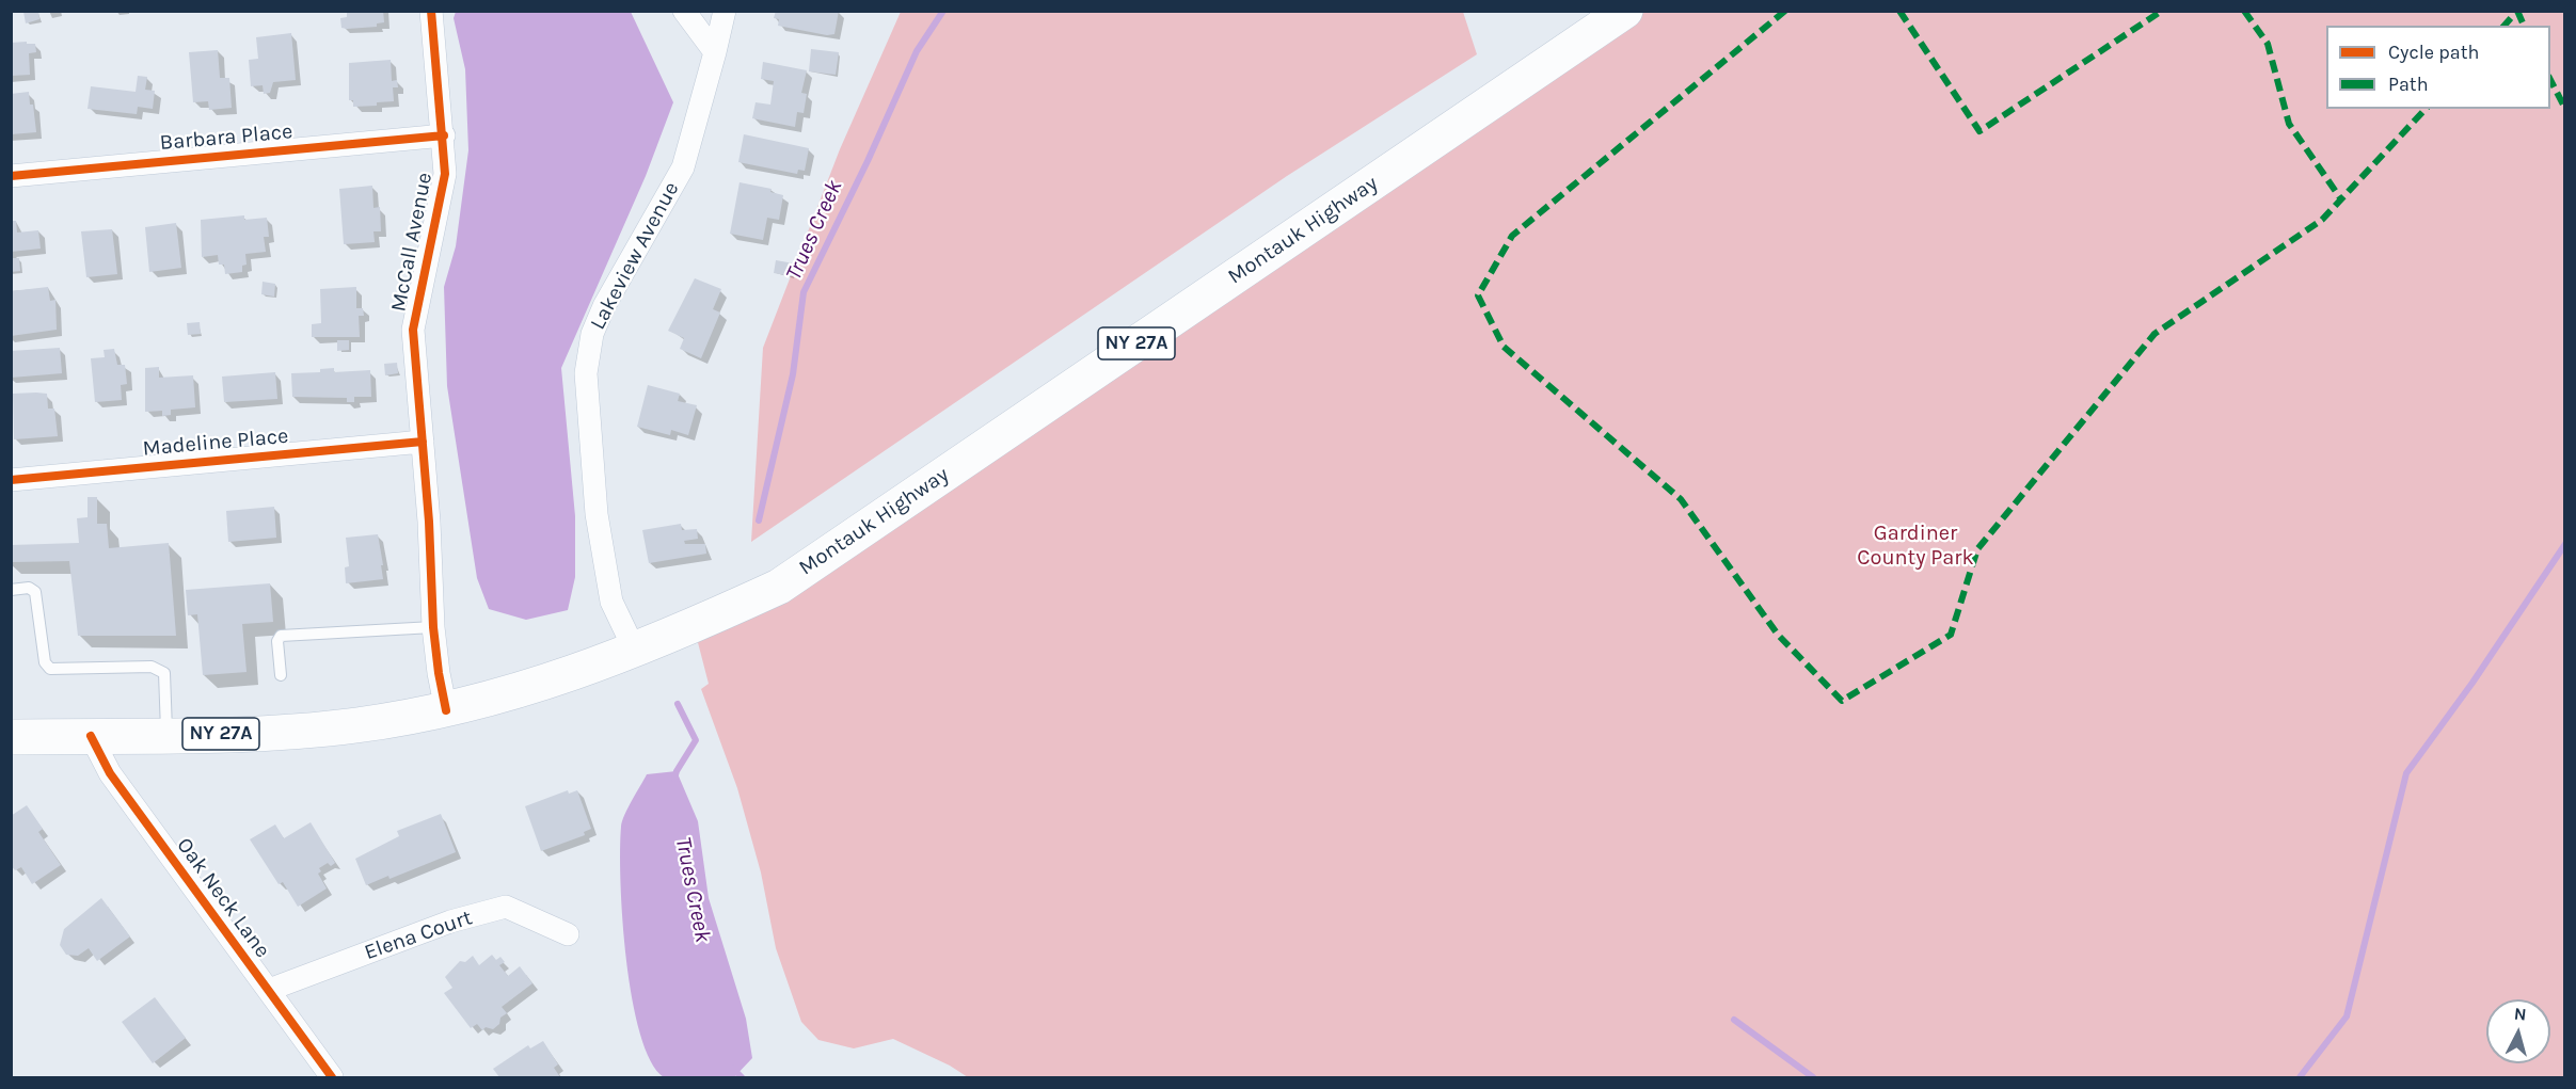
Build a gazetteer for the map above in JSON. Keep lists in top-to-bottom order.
{
  "streets": {
    "main road": ["Montauk Highway", "NY 27A"],
    "street": [
      "Barbara Place",
      "McCall Avenue",
      "Lakeview Avenue",
      "Madeline Place",
      "Oak Neck Lane",
      "Elena Court"
    ]
  },
  "crossings": [
    ["Barbara Place", "McCall Avenue"],
    ["Montauk Highway", "McCall Avenue"],
    ["Montauk Highway", "Lakeview Avenue"],
    ["Montauk Highway", "Oak Neck Lane"],
    ["McCall Avenue", "Madeline Place"],
    ["Oak Neck Lane", "Elena Court"]
  ],
  "water": ["Trues Creek"],
  "parks": ["Gardiner County Park"],
  "legend": ["Cycle path", "Path"],
  "north": "top"
}
